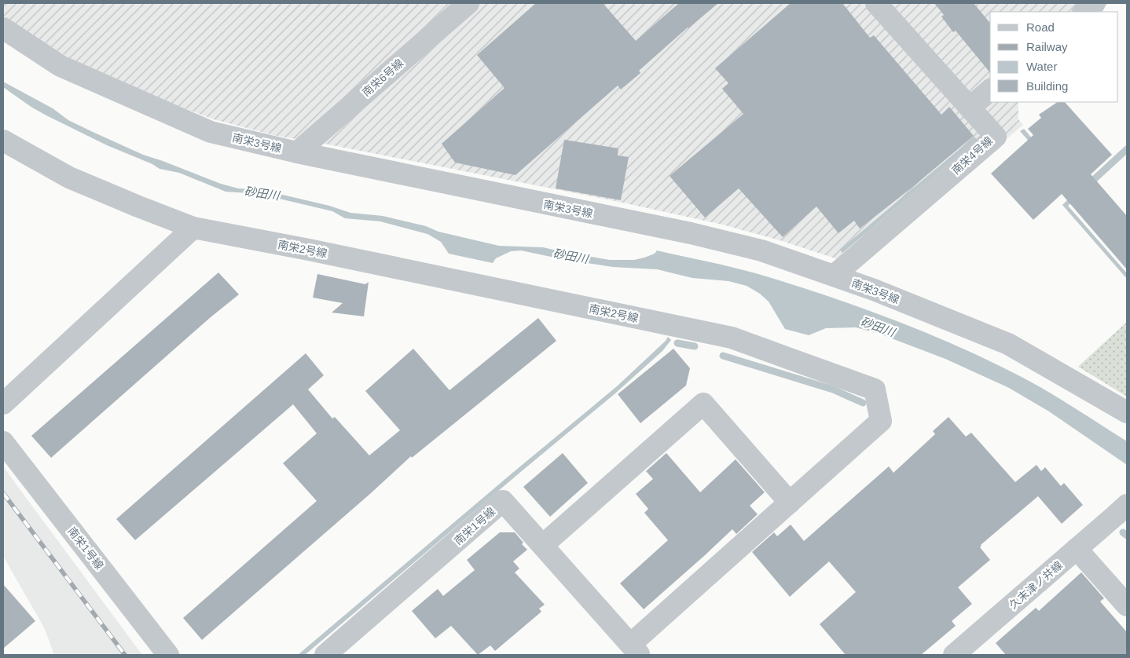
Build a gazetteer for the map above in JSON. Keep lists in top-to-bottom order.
{
  "streets": {
    "street": [
      "南栄6号線",
      "南栄3号線",
      "南栄4号線",
      "南栄2号線",
      "南栄1号線",
      "久末津ノ井線"
    ]
  },
  "crossings": [
    ["南栄6号線", "南栄3号線"],
    ["南栄3号線", "南栄4号線"],
    ["南栄2号線", "南栄1号線"]
  ],
  "water": ["砂田川"],
  "legend": [
    "Road",
    "Railway",
    "Water",
    "Building"
  ]
}
